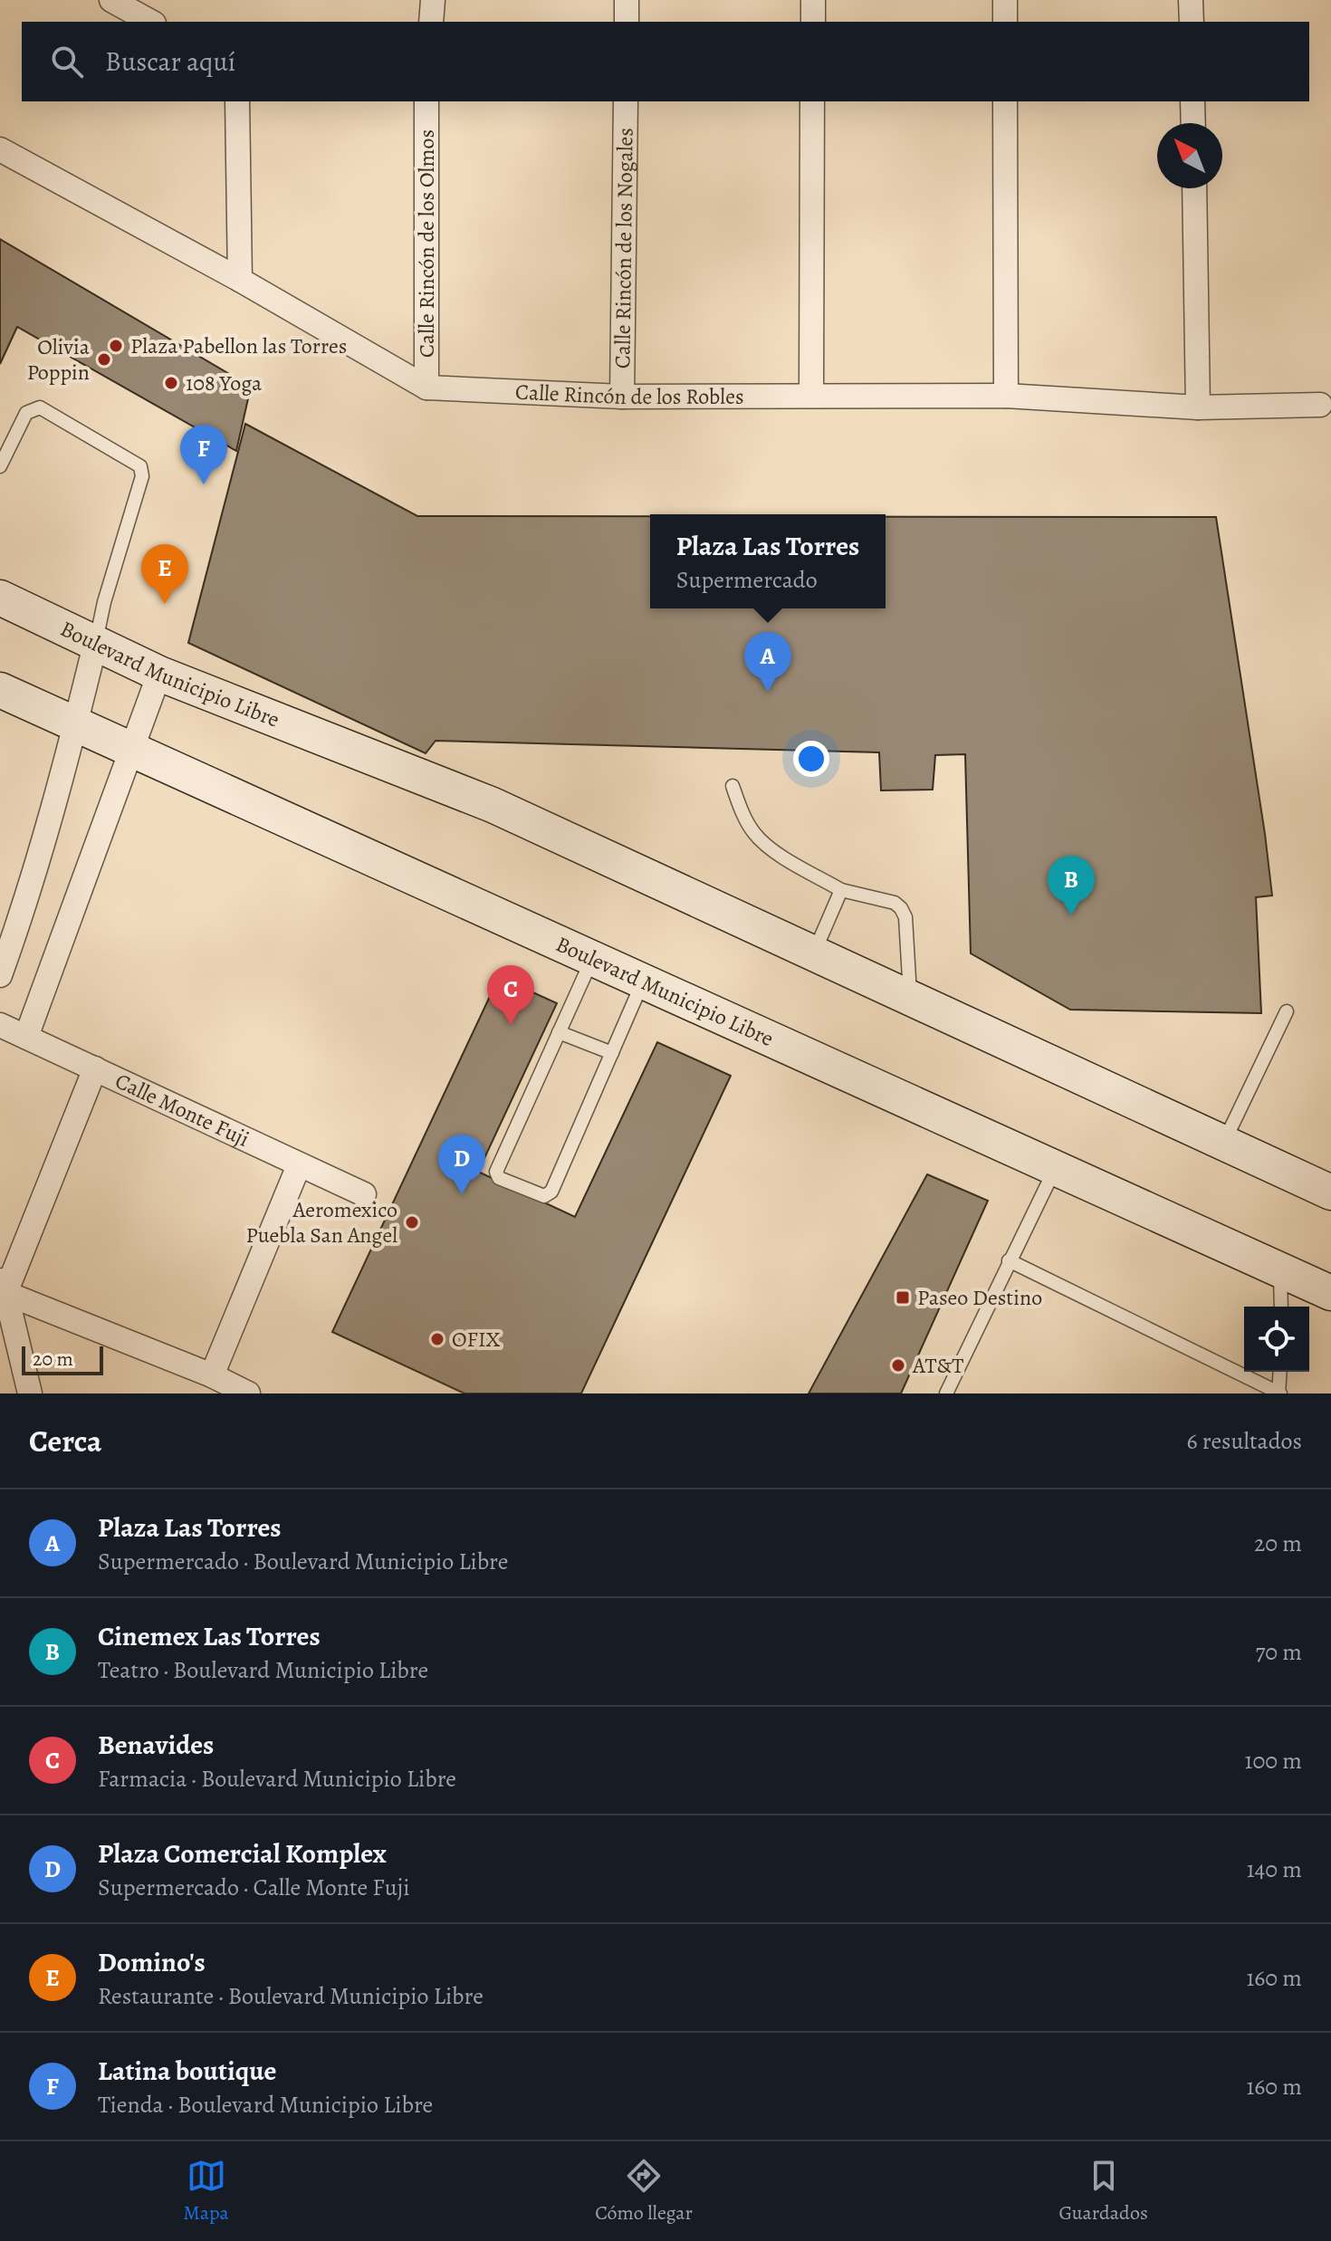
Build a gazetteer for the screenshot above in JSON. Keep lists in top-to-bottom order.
{
  "streets": {
    "main road": ["Boulevard Municipio Libre"],
    "street": [
      "Calle Rincón de los Olmos",
      "Calle Rincón de los Nogales",
      "Calle Rincón de los Robles",
      "Calle Monte Fuji"
    ]
  },
  "crossings": [
    ["Calle Rincón de los Olmos", "Calle Rincón de los Robles"],
    ["Calle Rincón de los Nogales", "Calle Rincón de los Robles"]
  ],
  "places": {
    "other": [
      "Plaza Pabellon las Torres",
      "Olivia Poppin",
      "108 Yoga",
      "Aeromexico Puebla San Angel",
      "OFIX",
      "AT&T"
    ],
    "transit": ["Paseo Destino"]
  },
  "scale_bar": "20 m",
  "north": "top left",
  "page": {
    "search": "Buscar aquí",
    "pins": [
      "F",
      "E",
      "A",
      "B",
      "C",
      "D"
    ],
    "popup": ["Plaza Las Torres", "Supermercado"],
    "scale": "20 m",
    "heading": ["Cerca", "6 resultados"],
    "list": [
      {
        "mark": "A",
        "name": "Plaza Las Torres",
        "note": "Supermercado · Boulevard Municipio Libre",
        "value": "20 m"
      },
      {
        "mark": "B",
        "name": "Cinemex Las Torres",
        "note": "Teatro · Boulevard Municipio Libre",
        "value": "70 m"
      },
      {
        "mark": "C",
        "name": "Benavides",
        "note": "Farmacia · Boulevard Municipio Libre",
        "value": "100 m"
      },
      {
        "mark": "D",
        "name": "Plaza Comercial Komplex",
        "note": "Supermercado · Calle Monte Fuji",
        "value": "140 m"
      },
      {
        "mark": "E",
        "name": "Domino's",
        "note": "Restaurante · Boulevard Municipio Libre",
        "value": "160 m"
      },
      {
        "mark": "F",
        "name": "Latina boutique",
        "note": "Tienda · Boulevard Municipio Libre",
        "value": "160 m"
      }
    ],
    "nav": ["Mapa", "Cómo llegar", "Guardados"]
  }
}
